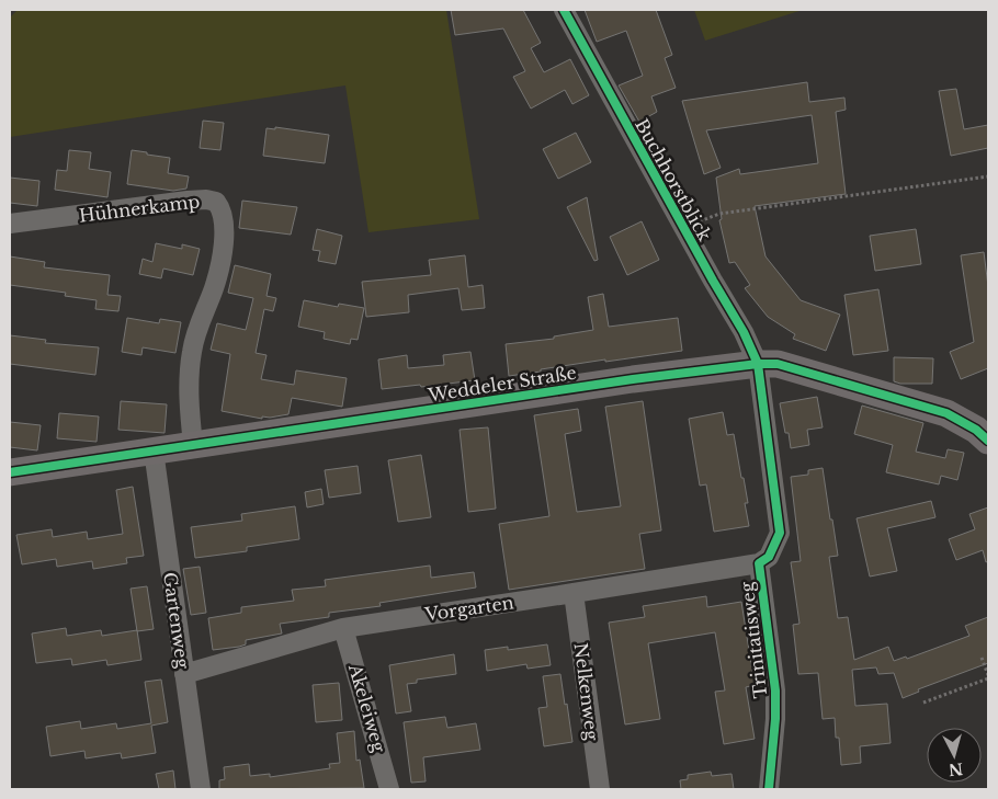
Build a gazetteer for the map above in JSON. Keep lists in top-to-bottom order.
{
  "streets": {
    "street": [
      "Buchhorstblick",
      "Hühnerkamp",
      "Weddeler Straße",
      "Vorgarten",
      "Gartenweg",
      "Trinitatisweg",
      "Nelkenweg",
      "Akeleiweg"
    ]
  },
  "crossings": [
    ["Buchhorstblick", "Weddeler Straße"],
    ["Buchhorstblick", "Trinitatisweg"],
    ["Hühnerkamp", "Weddeler Straße"],
    ["Weddeler Straße", "Gartenweg"],
    ["Weddeler Straße", "Trinitatisweg"],
    ["Vorgarten", "Gartenweg"],
    ["Vorgarten", "Trinitatisweg"],
    ["Vorgarten", "Nelkenweg"],
    ["Vorgarten", "Akeleiweg"]
  ],
  "north": "bottom"
}
